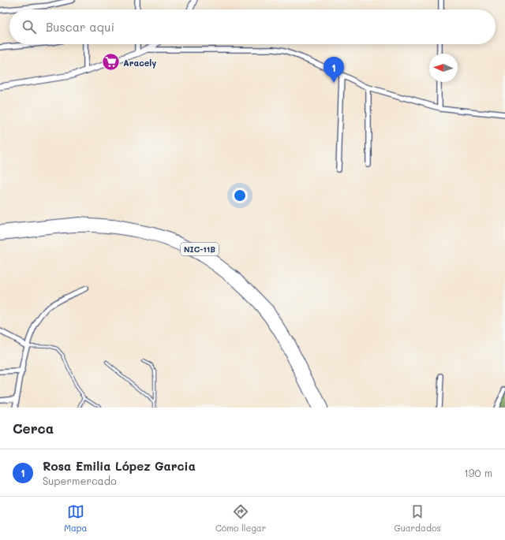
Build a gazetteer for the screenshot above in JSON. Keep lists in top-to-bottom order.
{
  "streets": {
    "highway": ["NIC-11B"]
  },
  "places": {
    "supermarket": ["Aracely"]
  },
  "north": "left",
  "page": {
    "search": "Buscar aquí",
    "pins": "1",
    "heading": "Cerca",
    "list": [
      {
        "mark": "1",
        "name": "Rosa Emilia López Garcia",
        "note": "Supermercado",
        "value": "190 m"
      }
    ],
    "nav": ["Mapa", "Cómo llegar", "Guardados"]
  }
}
